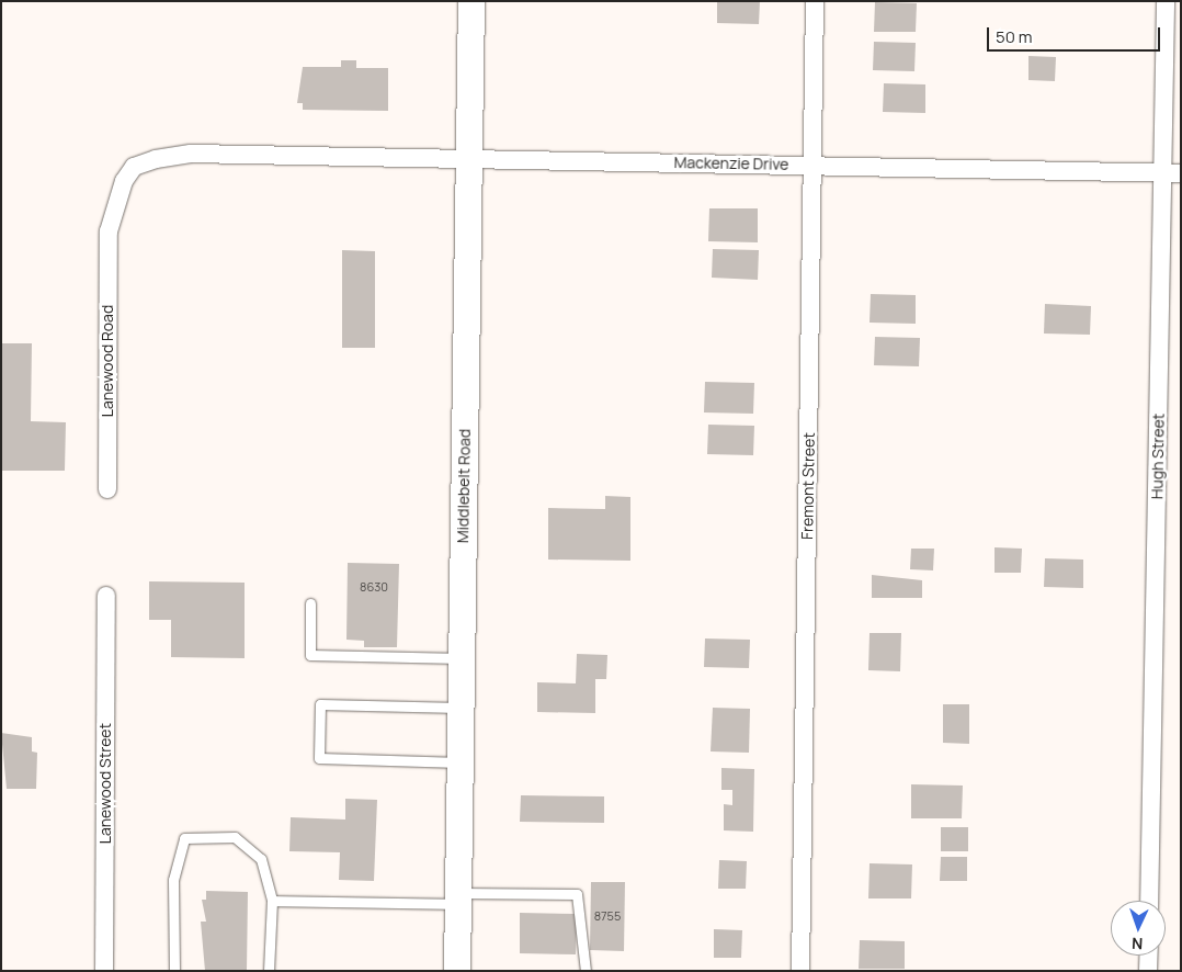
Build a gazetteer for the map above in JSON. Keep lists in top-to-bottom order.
{
  "streets": {
    "main road": ["Middlebelt Road"],
    "street": [
      "Mackenzie Drive",
      "Lanewood Road",
      "Hugh Street",
      "Fremont Street",
      "Lanewood Street"
    ]
  },
  "crossings": [
    ["Mackenzie Drive", "Lanewood Road"],
    ["Mackenzie Drive", "Hugh Street"],
    ["Mackenzie Drive", "Middlebelt Road"],
    ["Mackenzie Drive", "Fremont Street"]
  ],
  "house_numbers": ["8630", "8755"],
  "scale_bar": "50 m",
  "north": "bottom"
}
